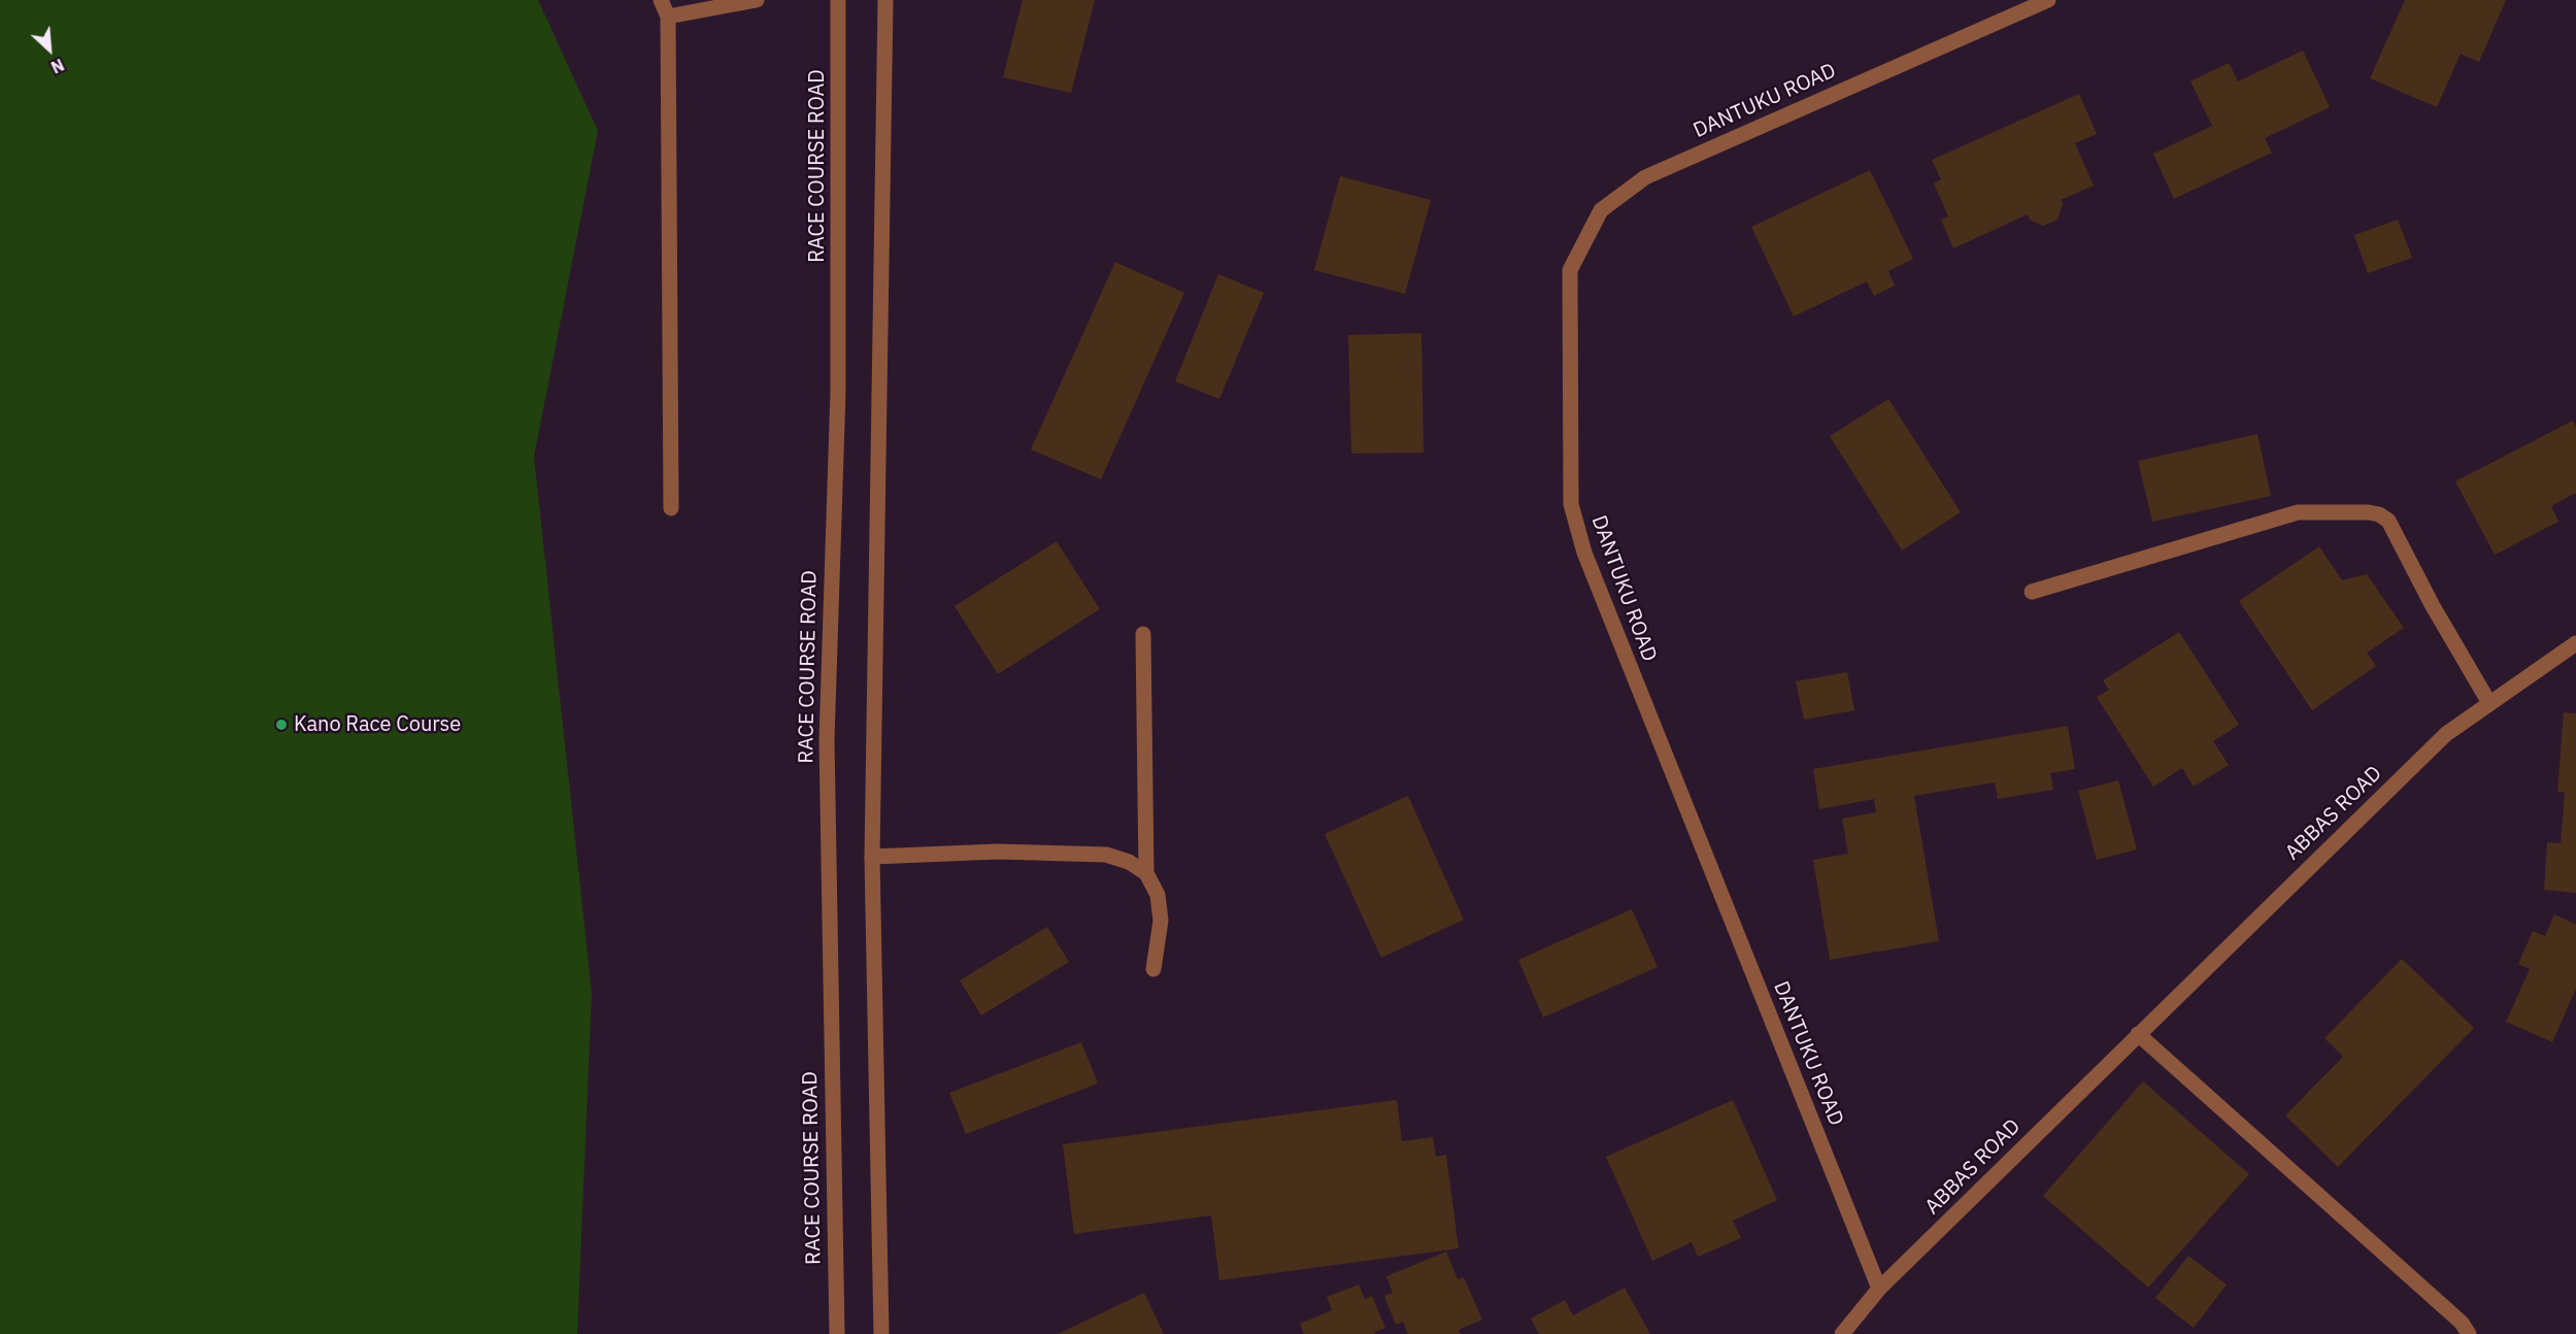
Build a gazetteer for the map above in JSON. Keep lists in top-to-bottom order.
{
  "streets": {
    "street": ["DANTUKU ROAD", "RACE COURSE ROAD", "ABBAS ROAD"]
  },
  "crossings": [
    ["DANTUKU ROAD", "ABBAS ROAD"]
  ],
  "places": ["Kano Race Course"],
  "north": "bottom right"
}
